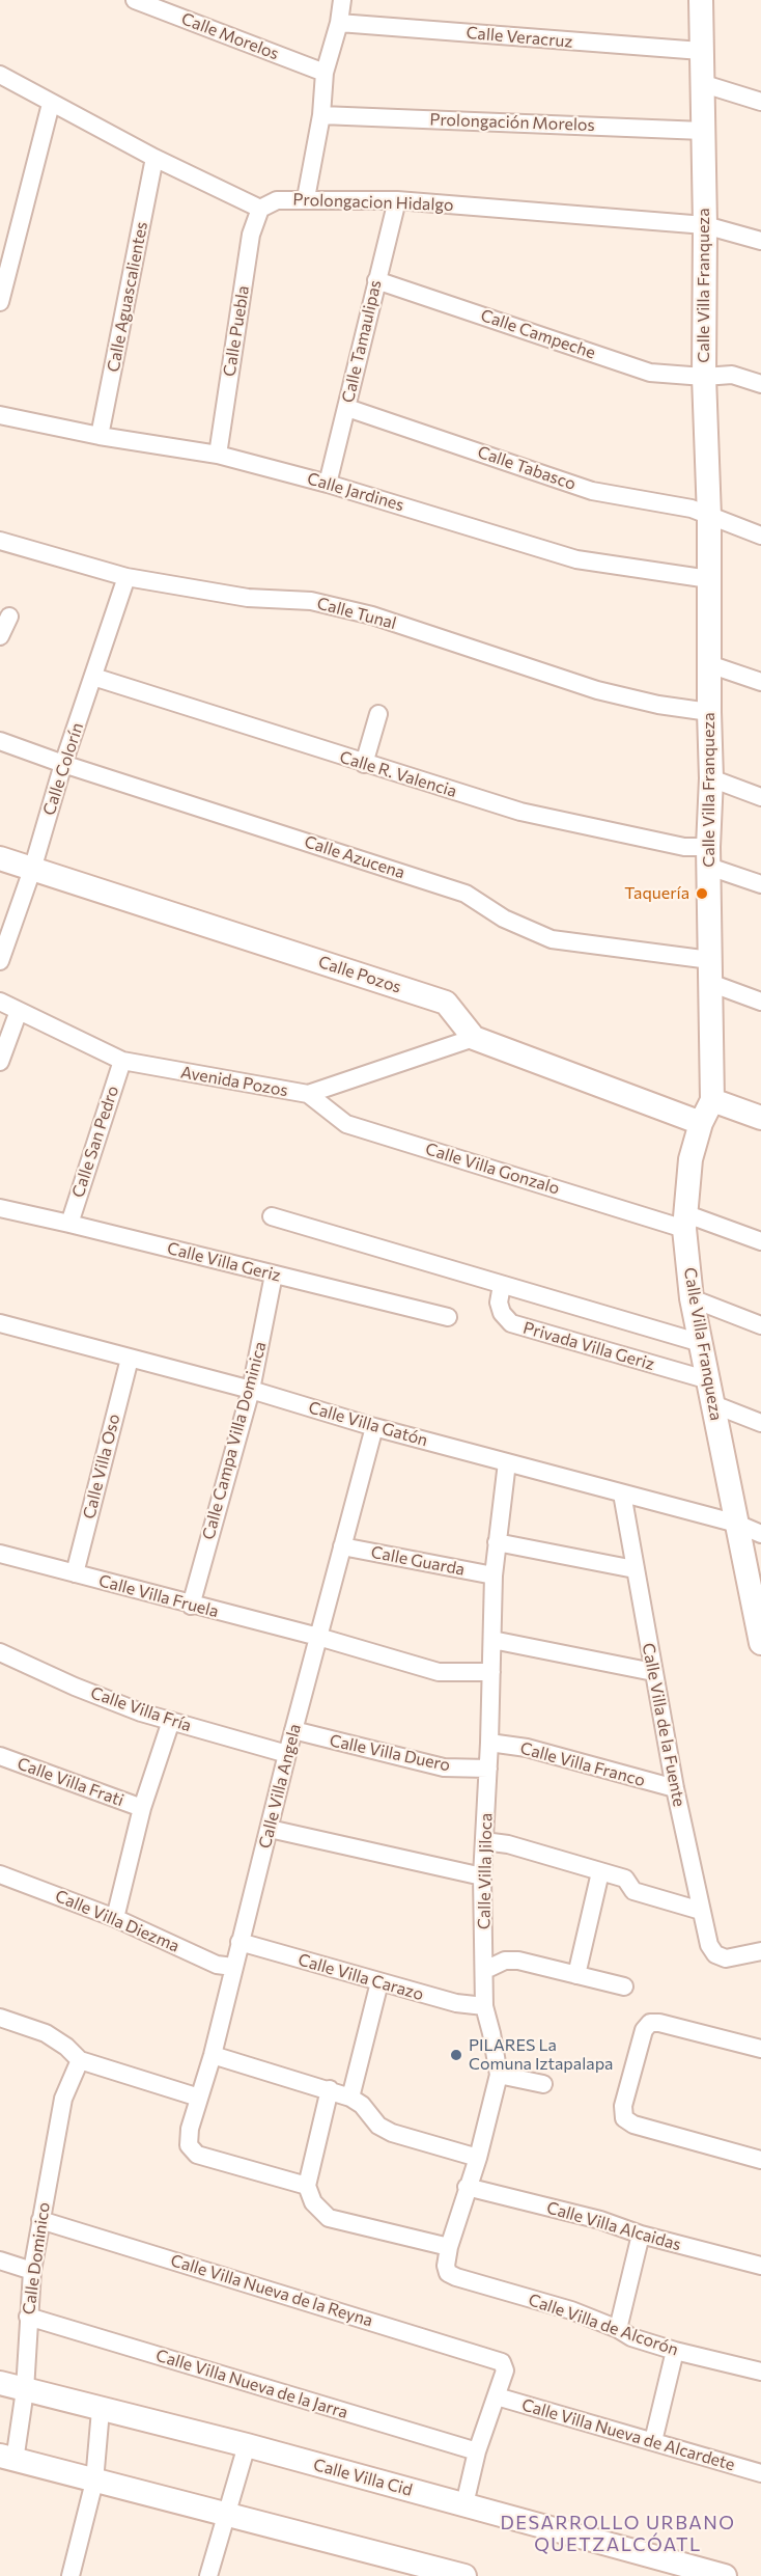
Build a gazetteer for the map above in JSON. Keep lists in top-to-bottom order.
{
  "streets": {
    "street": [
      "Calle Morelos",
      "Calle Veracruz",
      "Prolongación Morelos",
      "Prolongacion Hidalgo",
      "Calle Villa Franqueza",
      "Calle Aguascalientes",
      "Calle Puebla",
      "Calle Campeche",
      "Calle Tamaulipas",
      "Calle Tabasco",
      "Calle Jardines",
      "Calle Tunal",
      "Calle Colorín",
      "Calle R. Valencia",
      "Calle Azucena",
      "Calle Pozos",
      "Avenida Pozos",
      "Calle San Pedro",
      "Calle Villa Gonzalo",
      "Calle Villa Geriz",
      "Privada Villa Geriz",
      "Calle Villa Gatón",
      "Calle Campa Villa Dominica",
      "Calle Villa Oso",
      "Calle Guarda",
      "Calle Villa Fruela",
      "Calle Villa Fría",
      "Calle Villa de la Fuente",
      "Calle Villa Duero",
      "Calle Villa Franco",
      "Calle Villa Frati",
      "Calle Villa Angela",
      "Calle Villa Jiloca",
      "Calle Villa Diezma",
      "Calle Villa Carazo",
      "Calle Villa Alcaidas",
      "Calle Dominico",
      "Calle Villa Nueva de la Reyna",
      "Calle Villa de Alcorón",
      "Calle Villa Nueva de la Jarra",
      "Calle Villa Nueva de Alcardete",
      "Calle Villa Cid"
    ]
  },
  "crossings": [
    ["Calle Veracruz", "Calle Villa Franqueza"],
    ["Prolongación Morelos", "Calle Villa Franqueza"],
    ["Prolongacion Hidalgo", "Calle Villa Franqueza"],
    ["Prolongacion Hidalgo", "Calle Puebla"],
    ["Prolongacion Hidalgo", "Calle Tamaulipas"],
    ["Calle Villa Franqueza", "Calle Campeche"],
    ["Calle Villa Franqueza", "Calle Tabasco"],
    ["Calle Villa Franqueza", "Calle Jardines"],
    ["Calle Villa Franqueza", "Calle Tunal"],
    ["Calle Villa Franqueza", "Calle R. Valencia"],
    ["Calle Villa Franqueza", "Calle Azucena"],
    ["Calle Villa Franqueza", "Calle Villa Gonzalo"],
    ["Calle Villa Franqueza", "Privada Villa Geriz"],
    ["Calle Villa Franqueza", "Calle Villa Gatón"],
    ["Calle Aguascalientes", "Calle Jardines"],
    ["Calle Puebla", "Calle Jardines"],
    ["Calle Campeche", "Calle Tamaulipas"],
    ["Calle Tamaulipas", "Calle Tabasco"],
    ["Calle Tamaulipas", "Calle Jardines"],
    ["Calle Tunal", "Calle Colorín"],
    ["Calle Colorín", "Calle R. Valencia"],
    ["Calle Colorín", "Calle Azucena"],
    ["Calle Colorín", "Calle Pozos"],
    ["Calle Pozos", "Avenida Pozos"],
    ["Avenida Pozos", "Calle San Pedro"],
    ["Avenida Pozos", "Calle Villa Gonzalo"],
    ["Calle San Pedro", "Calle Villa Geriz"],
    ["Calle Villa Geriz", "Calle Campa Villa Dominica"],
    ["Calle Villa Gatón", "Calle Campa Villa Dominica"],
    ["Calle Villa Gatón", "Calle Villa Oso"],
    ["Calle Villa Gatón", "Calle Villa de la Fuente"],
    ["Calle Villa Gatón", "Calle Villa Angela"],
    ["Calle Villa Gatón", "Calle Villa Jiloca"],
    ["Calle Campa Villa Dominica", "Calle Villa Fruela"],
    ["Calle Villa Oso", "Calle Villa Fruela"],
    ["Calle Guarda", "Calle Villa Angela"],
    ["Calle Guarda", "Calle Villa Jiloca"],
    ["Calle Villa Fruela", "Calle Villa Angela"],
    ["Calle Villa Fruela", "Calle Villa Jiloca"],
    ["Calle Villa Fría", "Calle Villa Angela"],
    ["Calle Villa de la Fuente", "Calle Villa Franco"],
    ["Calle Villa Duero", "Calle Villa Angela"],
    ["Calle Villa Duero", "Calle Villa Jiloca"],
    ["Calle Villa Franco", "Calle Villa Jiloca"],
    ["Calle Villa Angela", "Calle Villa Diezma"],
    ["Calle Villa Angela", "Calle Villa Carazo"],
    ["Calle Villa Jiloca", "Calle Villa Carazo"],
    ["Calle Villa Jiloca", "Calle Villa Alcaidas"],
    ["Calle Villa Jiloca", "Calle Villa de Alcorón"],
    ["Calle Dominico", "Calle Villa Nueva de la Reyna"],
    ["Calle Dominico", "Calle Villa Nueva de la Jarra"],
    ["Calle Dominico", "Calle Villa Cid"],
    ["Calle Villa Nueva de la Reyna", "Calle Villa Nueva de Alcardete"]
  ],
  "districts": ["DESARROLLO URBANO QUETZALCÓATL"],
  "places": ["Taquería", "PILARES La Comuna Iztapalapa"]
}
